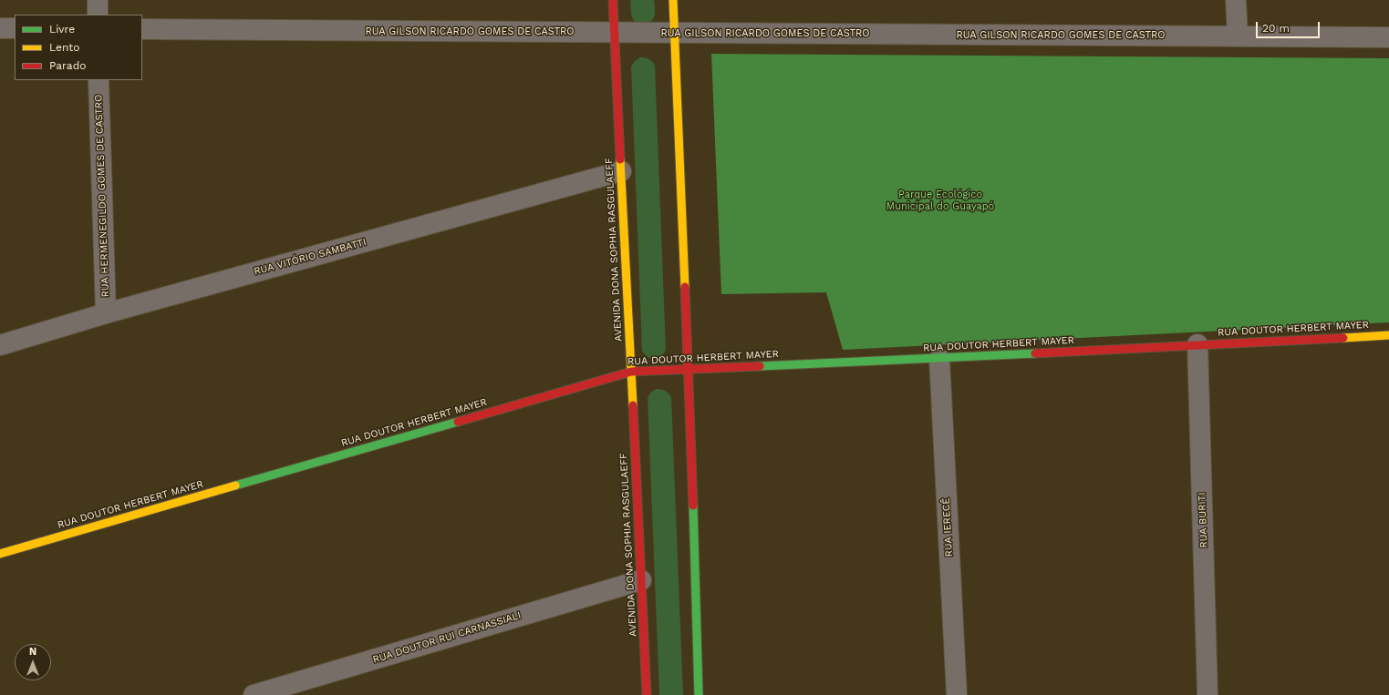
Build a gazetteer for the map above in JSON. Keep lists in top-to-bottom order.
{
  "streets": {
    "street": [
      "RUA GILSON RICARDO GOMES DE CASTRO",
      "RUA HERMENEGILDO GOMES DE CASTRO",
      "AVENIDA DONA SOPHIA RASGULAEFF",
      "RUA VITÓRIO SAMBATTI",
      "RUA DOUTOR HERBERT MAYER",
      "RUA BURITI",
      "RUA IERECÊ",
      "RUA DOUTOR RUI CARNASSIALI"
    ]
  },
  "crossings": [
    ["RUA GILSON RICARDO GOMES DE CASTRO", "AVENIDA DONA SOPHIA RASGULAEFF"],
    ["RUA HERMENEGILDO GOMES DE CASTRO", "RUA VITÓRIO SAMBATTI"],
    ["AVENIDA DONA SOPHIA RASGULAEFF", "RUA VITÓRIO SAMBATTI"],
    ["AVENIDA DONA SOPHIA RASGULAEFF", "RUA DOUTOR HERBERT MAYER"],
    ["AVENIDA DONA SOPHIA RASGULAEFF", "RUA DOUTOR RUI CARNASSIALI"],
    ["RUA DOUTOR HERBERT MAYER", "RUA BURITI"],
    ["RUA DOUTOR HERBERT MAYER", "RUA IERECÊ"]
  ],
  "parks": ["Parque Ecológico Municipal do Guayapó"],
  "legend": ["Livre", "Lento", "Parado"],
  "scale_bar": "20 m",
  "north": "top"
}
